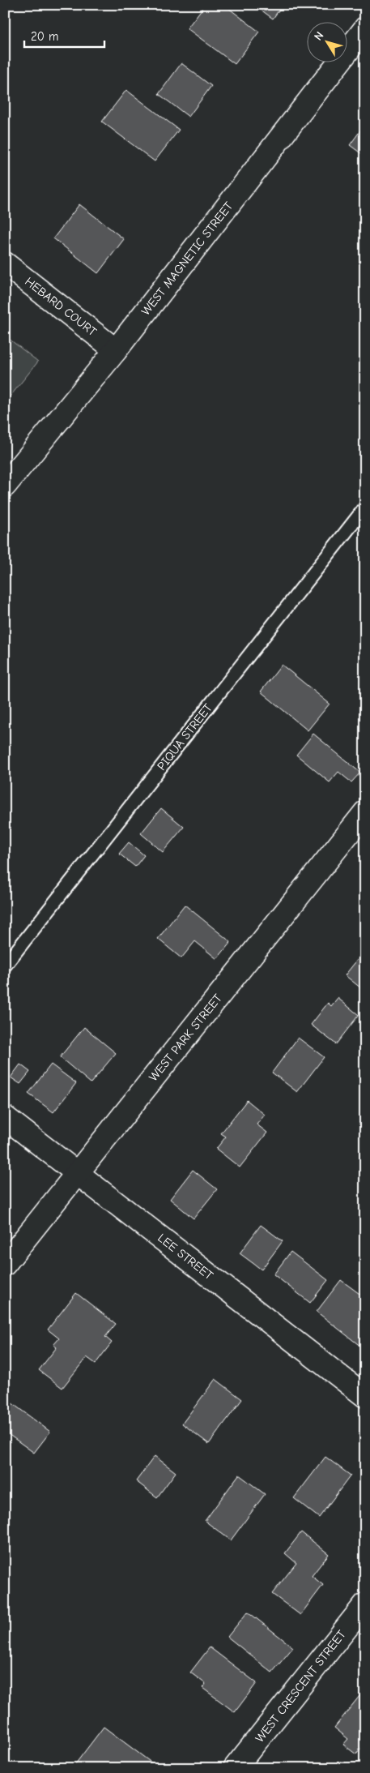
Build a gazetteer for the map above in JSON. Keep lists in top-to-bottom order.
{
  "streets": {
    "street": [
      "WEST MAGNETIC STREET",
      "HEBARD COURT",
      "WEST PARK STREET",
      "LEE STREET",
      "WEST CRESCENT STREET"
    ],
    "lane": ["PIQUA STREET"]
  },
  "crossings": [
    ["WEST MAGNETIC STREET", "HEBARD COURT"],
    ["WEST PARK STREET", "LEE STREET"]
  ],
  "scale_bar": "20 m",
  "north": "top left"
}
